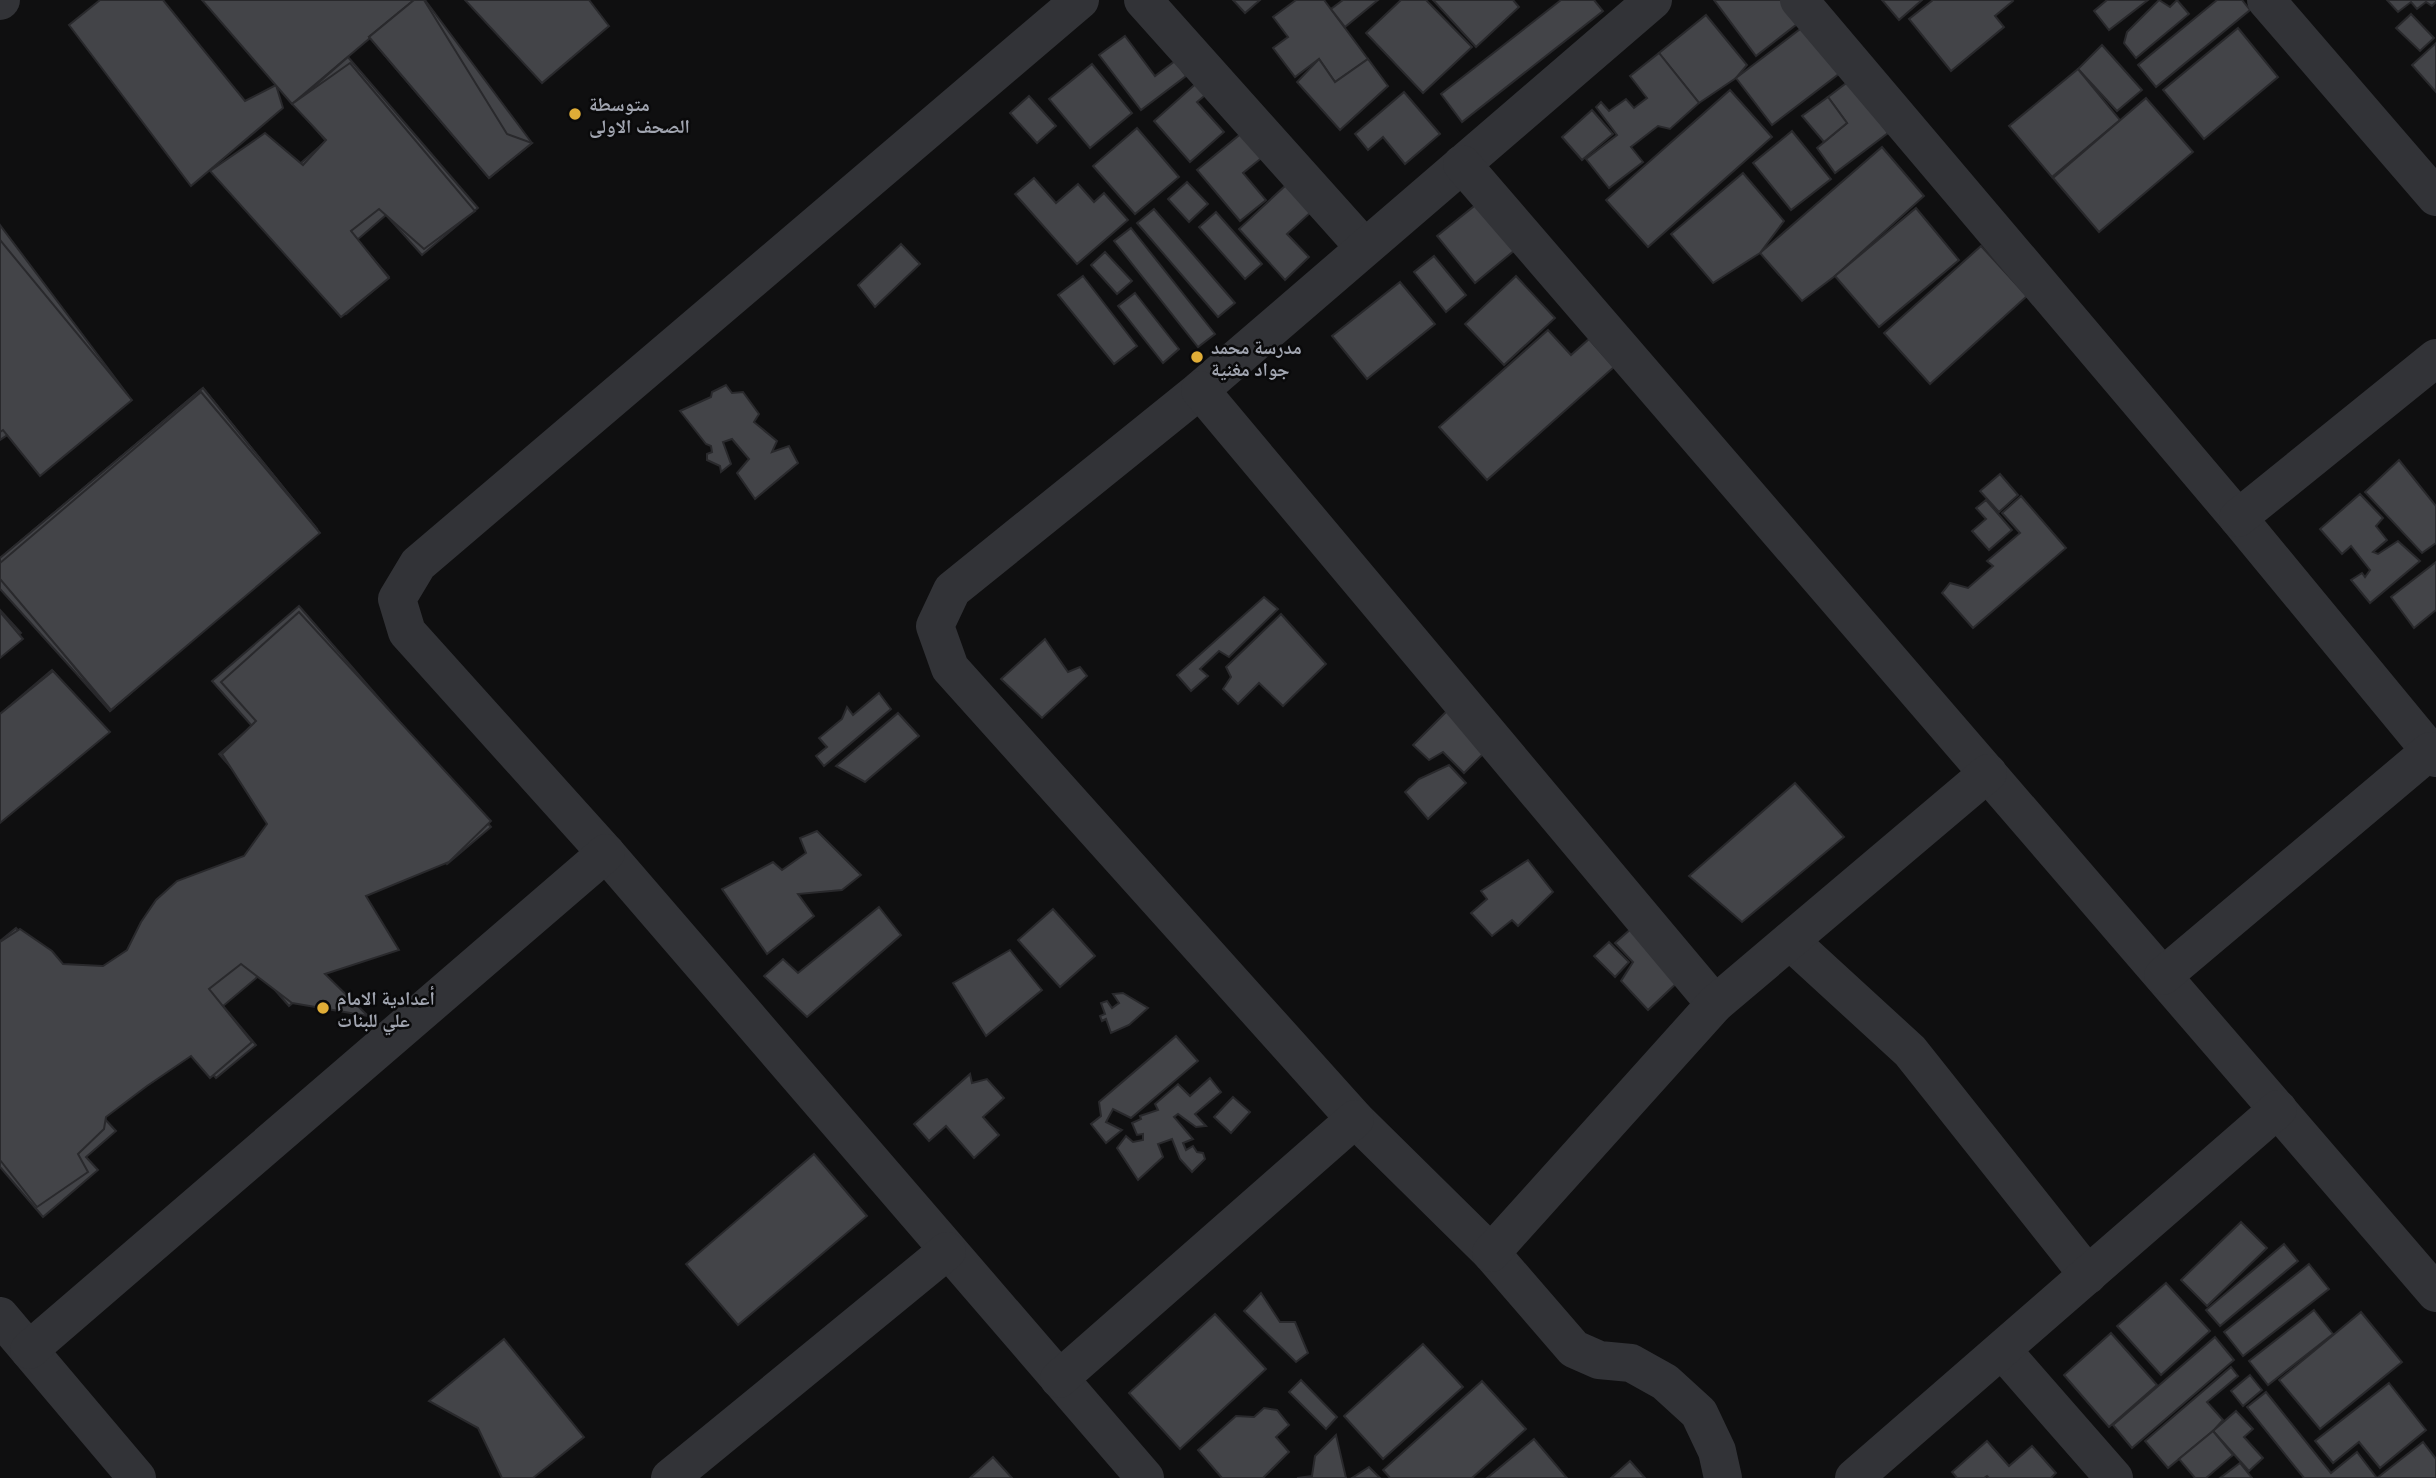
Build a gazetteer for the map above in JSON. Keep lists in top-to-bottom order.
{
  "places": ["متوسطة الصحف الاولى", "مدرسة محمد جواد مغنية", "أعدادية الامام علي للبنات"]
}
